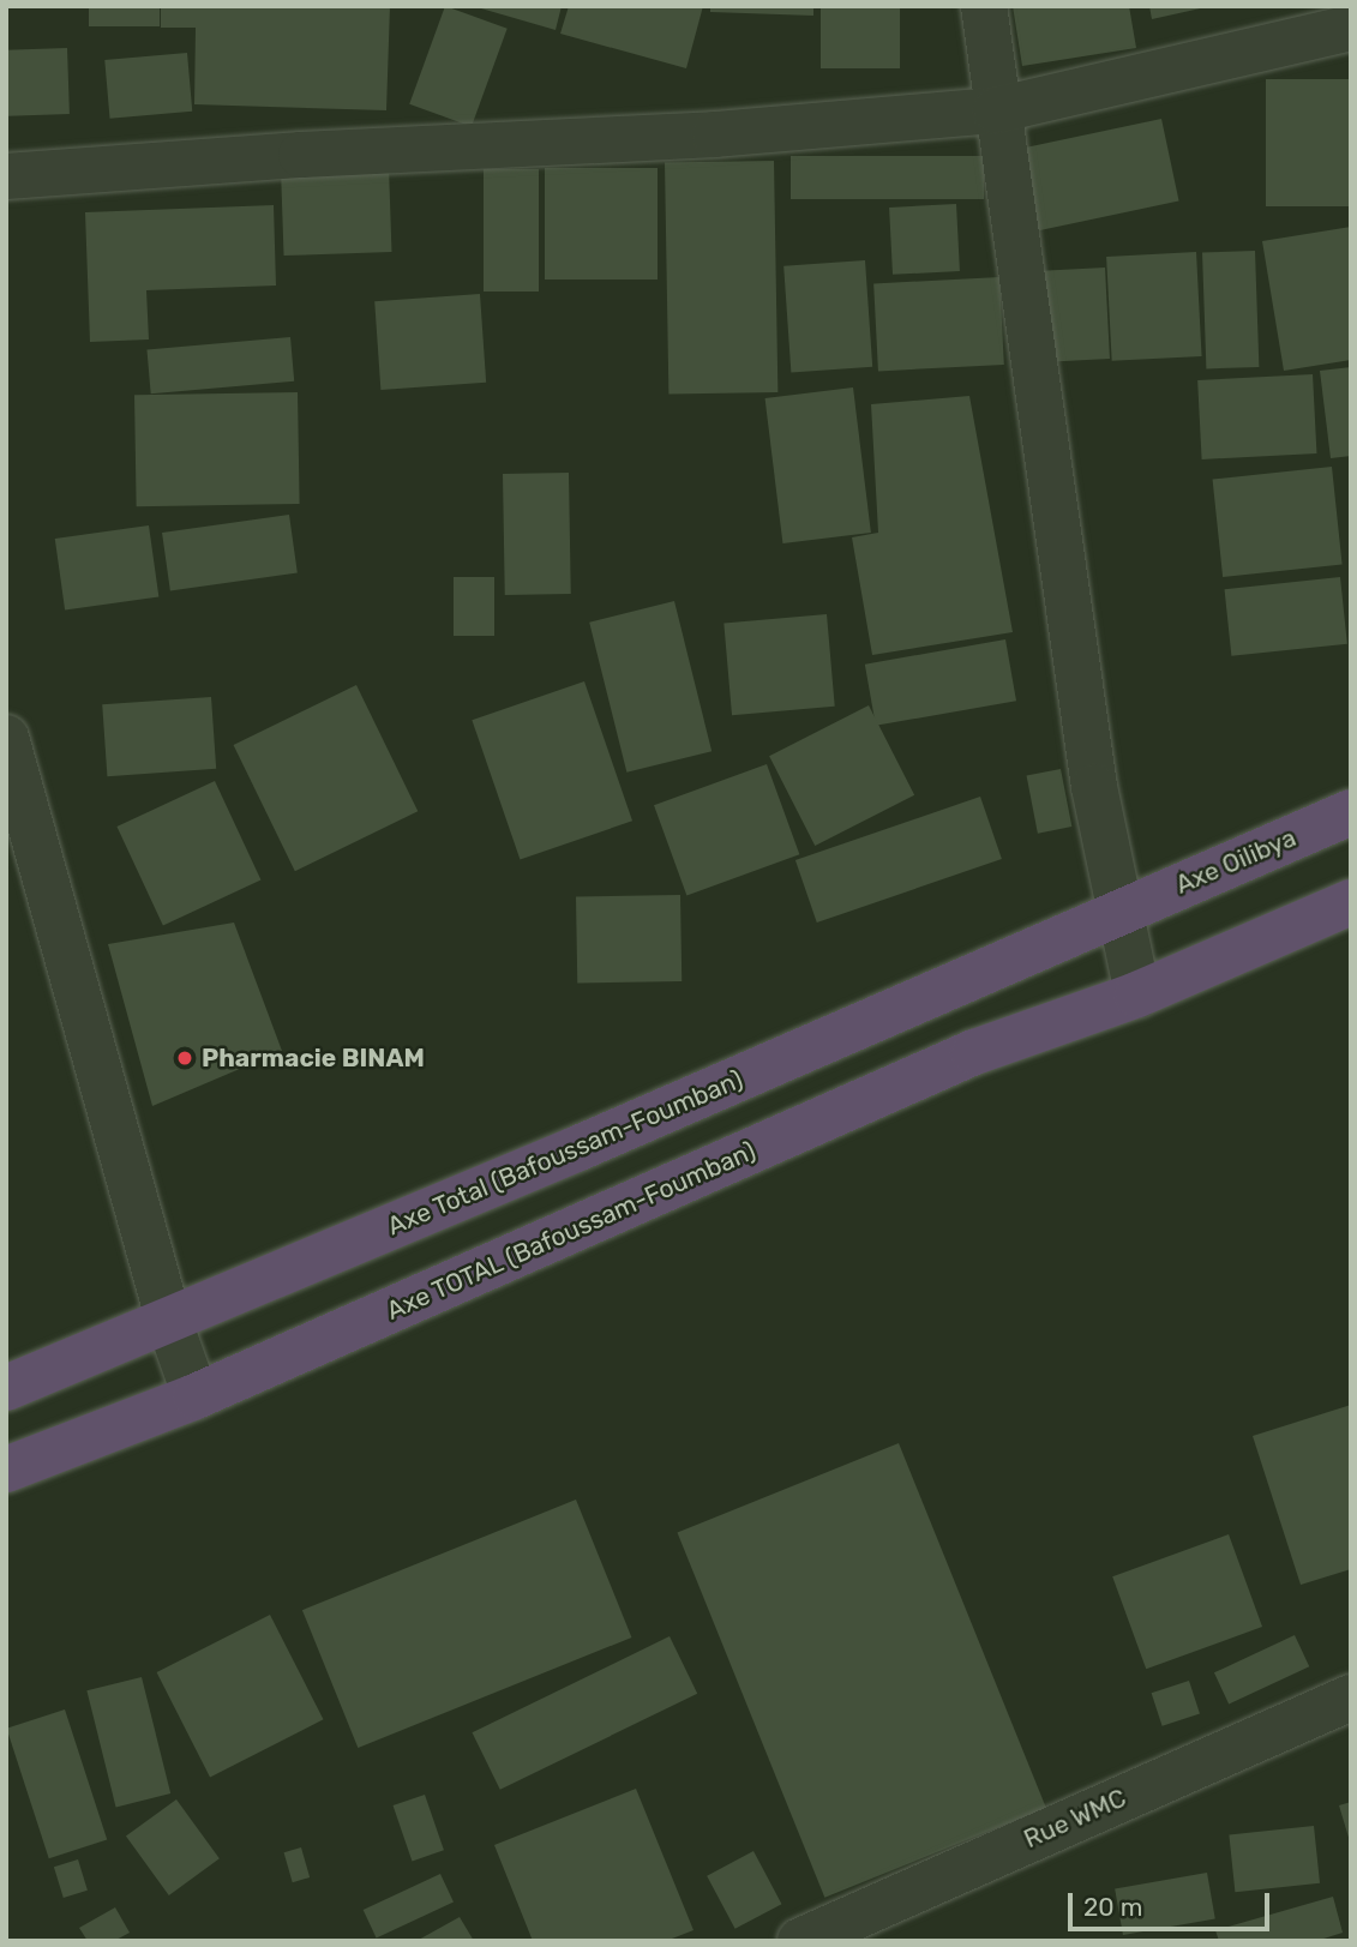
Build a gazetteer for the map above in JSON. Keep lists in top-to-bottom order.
{
  "streets": {
    "highway": ["Axe Oilibya", "Axe Total (Bafoussam-Foumban)", "Axe TOTAL (Bafoussam-Foumban)"],
    "street": ["Rue WMC"]
  },
  "crossings": [
    ["Axe Oilibya", "Axe Total (Bafoussam-Foumban)"]
  ],
  "places": ["Pharmacie BINAM"],
  "scale_bar": "20 m"
}
